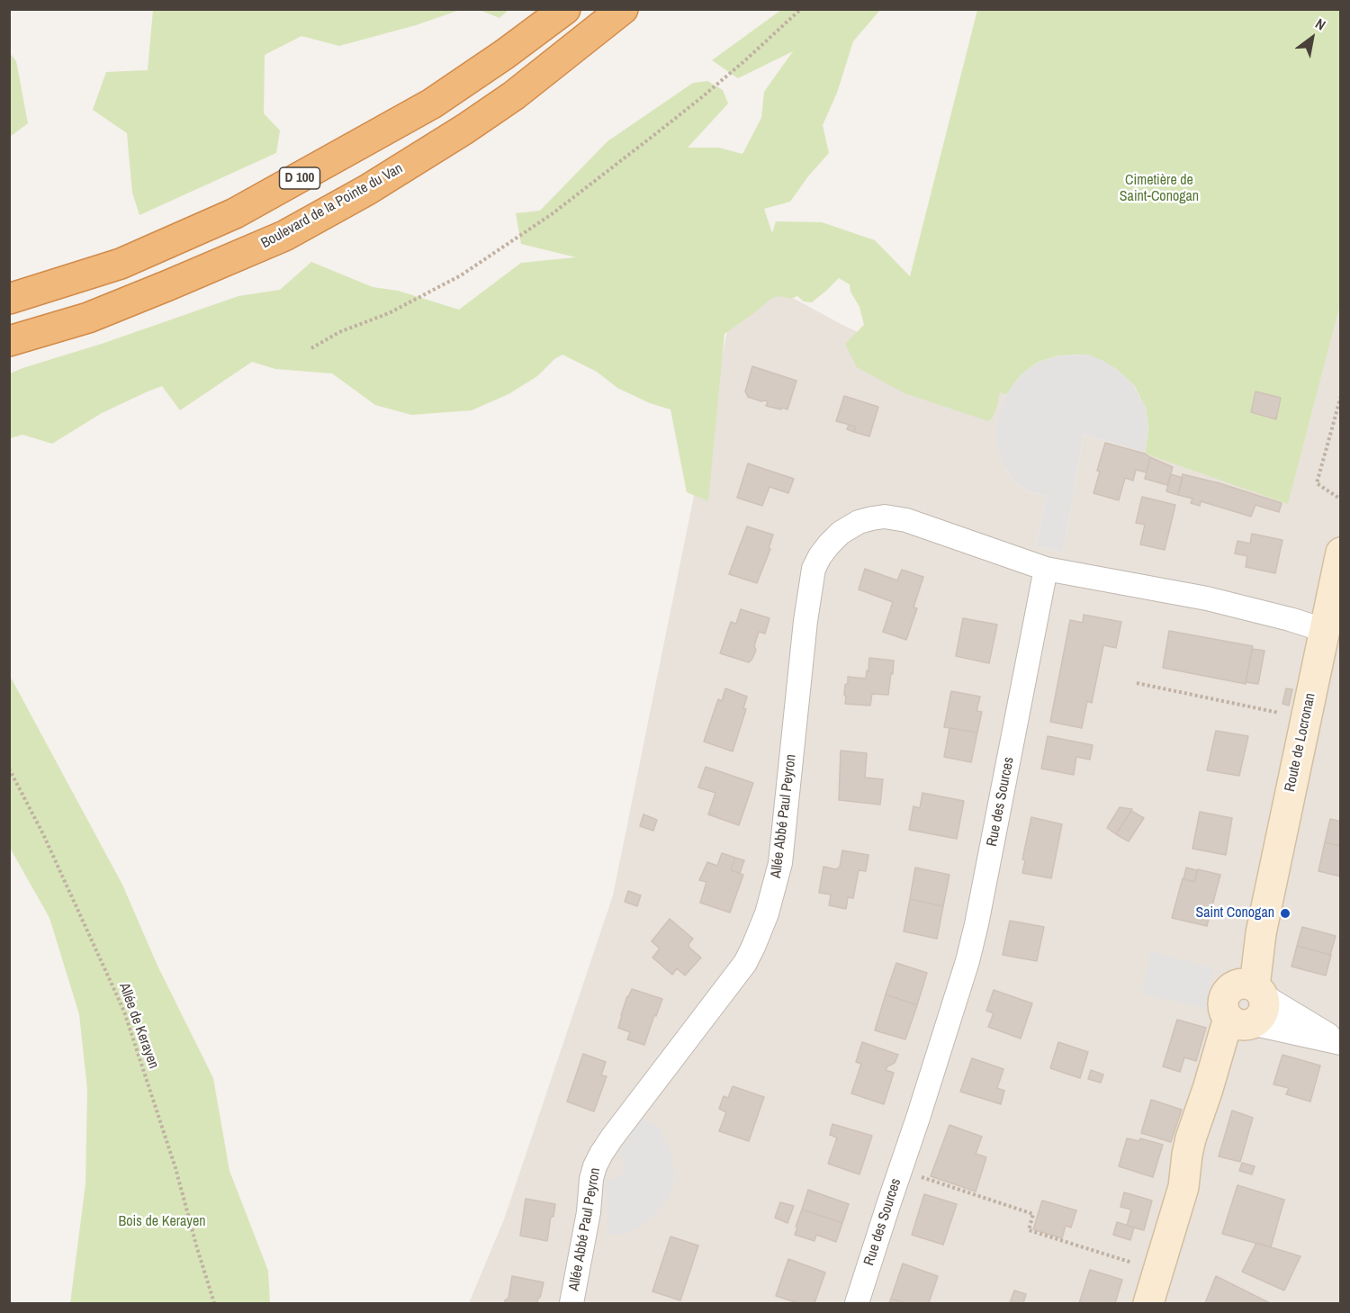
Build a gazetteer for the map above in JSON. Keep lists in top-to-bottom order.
{
  "streets": {
    "highway": ["D 100", "Boulevard de la Pointe du Van"],
    "main road": ["Route de Locronan"],
    "street": ["Rue des Sources", "Allée Abbé Paul Peyron"],
    "path": ["Allée de Kerayen"]
  },
  "crossings": [
    ["Rue des Sources", "Allée Abbé Paul Peyron"]
  ],
  "parks": ["Cimetière de Saint-Conogan", "Bois de Kerayen"],
  "places": ["Saint Conogan"],
  "north": "top right"
}
